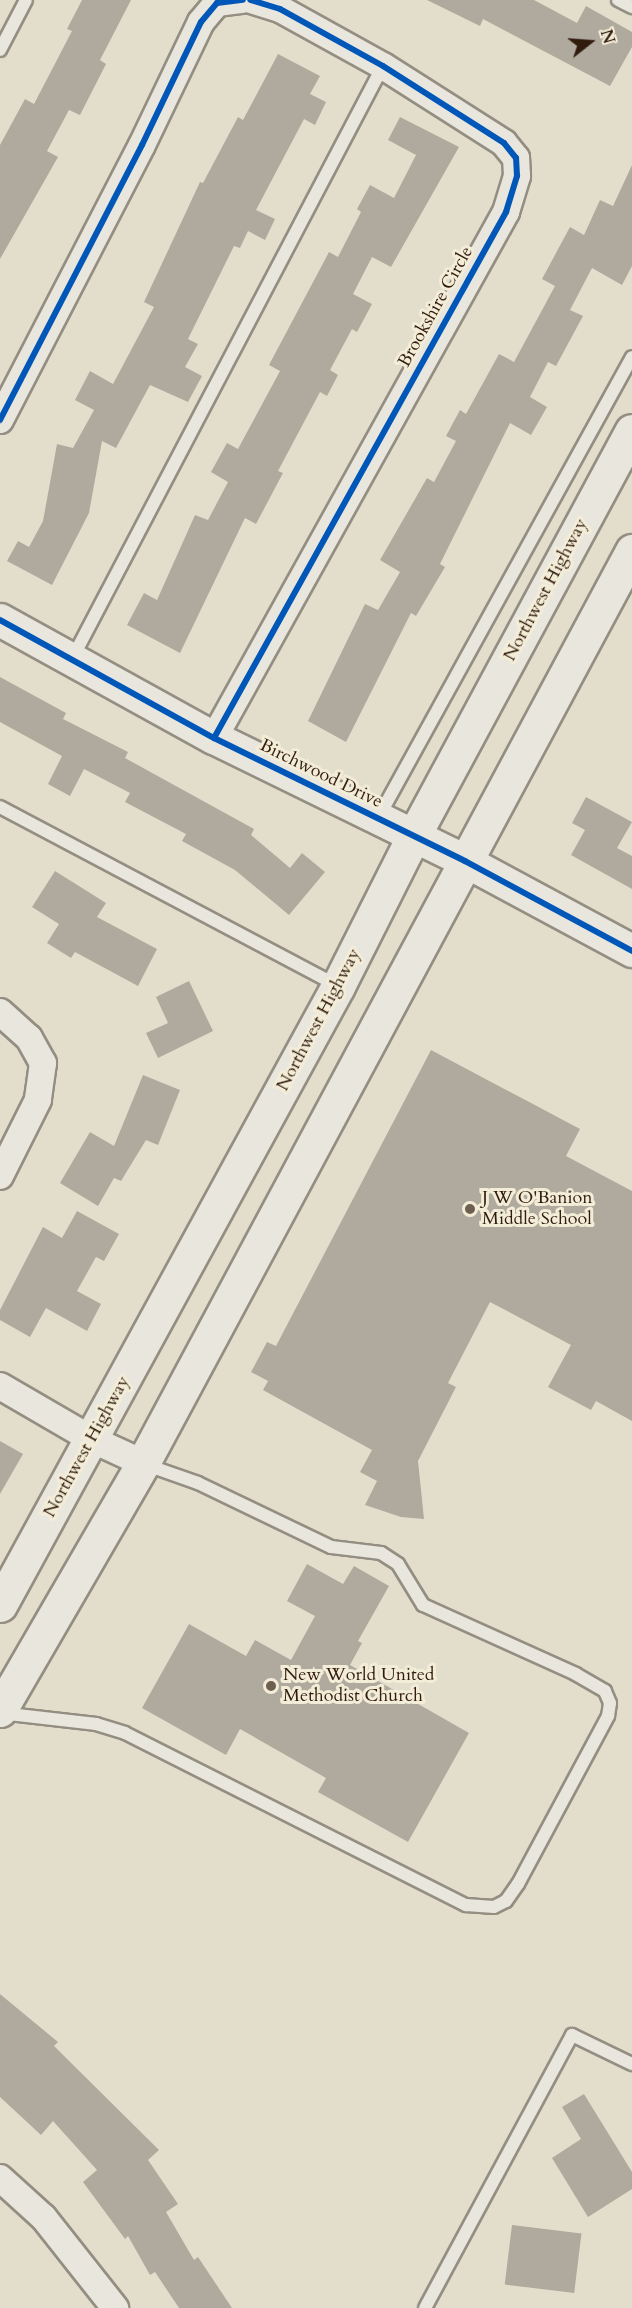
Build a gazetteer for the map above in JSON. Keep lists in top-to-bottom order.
{
  "streets": {
    "main road": ["Northwest Highway"],
    "street": ["Brookshire Circle", "Birchwood Drive"]
  },
  "crossings": [
    ["Brookshire Circle", "Birchwood Drive"],
    ["Northwest Highway", "Birchwood Drive"]
  ],
  "places": ["J W O'Banion Middle School", "New World United Methodist Church"],
  "north": "right"
}
